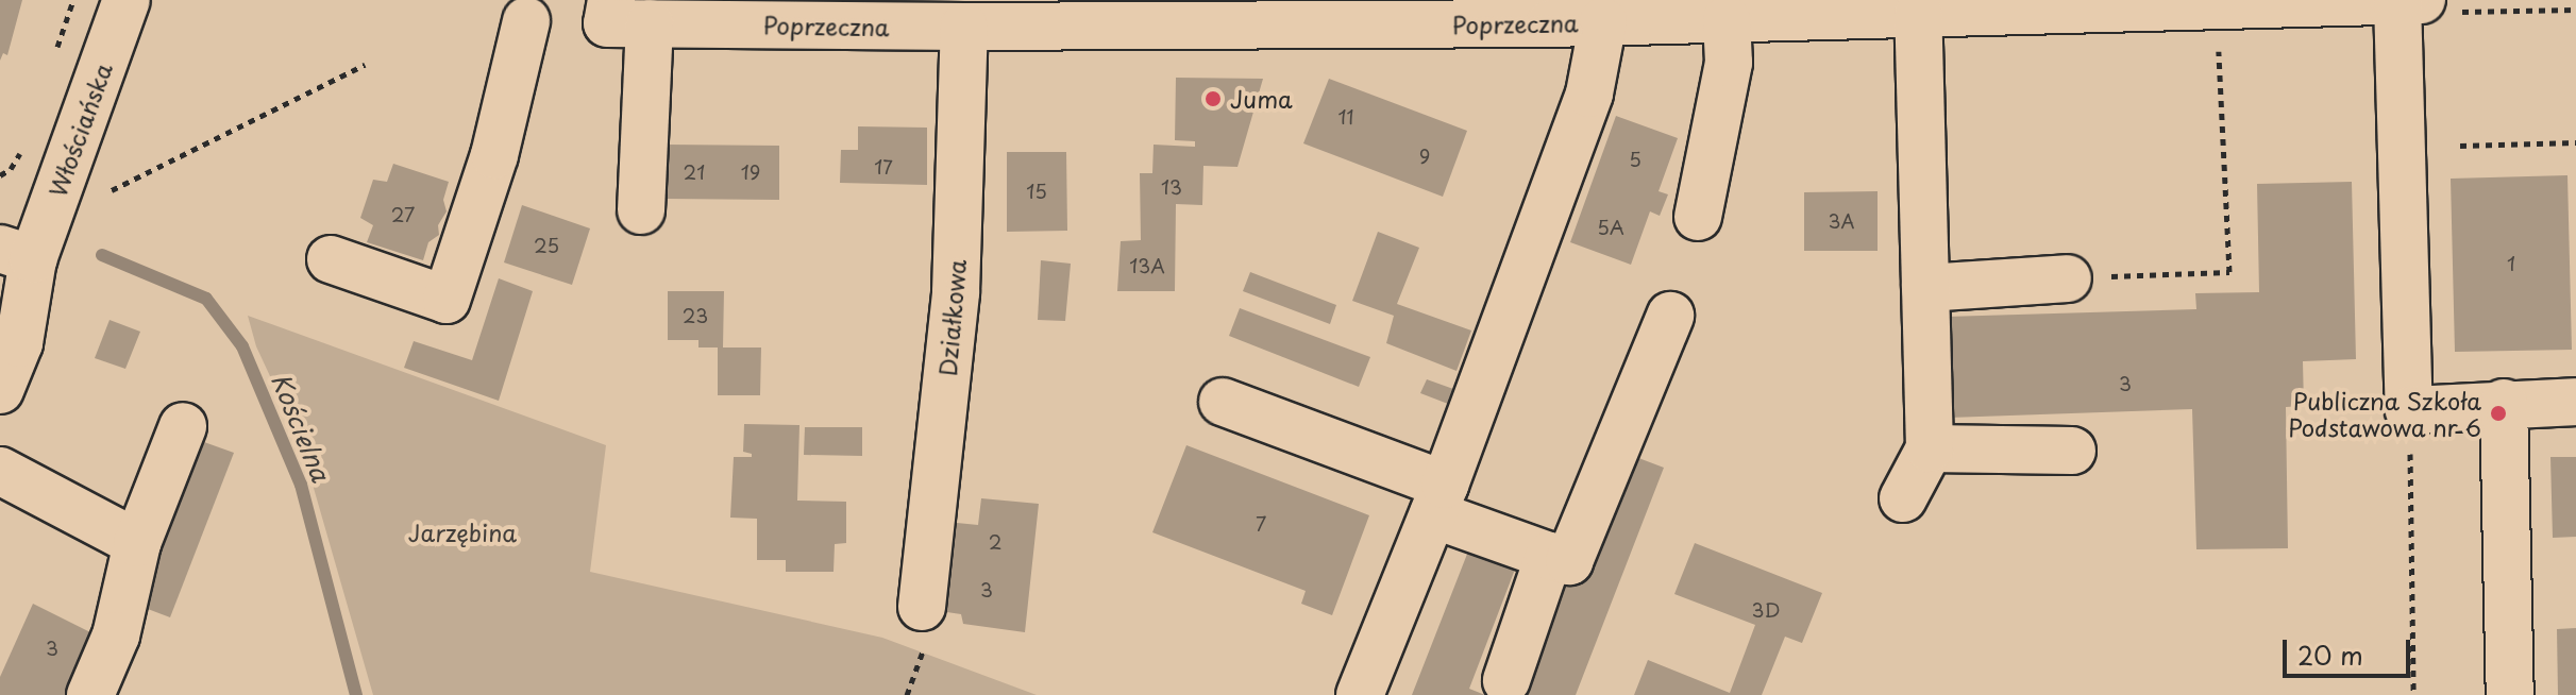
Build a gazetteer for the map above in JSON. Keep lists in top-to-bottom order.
{
  "streets": {
    "street": ["Poprzeczna", "Włościańska", "Działkowa"]
  },
  "crossings": [
    ["Poprzeczna", "Działkowa"]
  ],
  "water": ["Kościelna"],
  "parks": ["Jarzębina"],
  "places": ["Juma", "Publiczna Szkoła Podstawowa nr 6"],
  "house_numbers": [
    "11",
    "9",
    "5",
    "17",
    "21",
    "19",
    "13",
    "15",
    "27",
    "3A",
    "5A",
    "25",
    "1",
    "13A",
    "23",
    "3",
    "7",
    "2",
    "3",
    "3D",
    "3"
  ],
  "scale_bar": "20 m"
}
